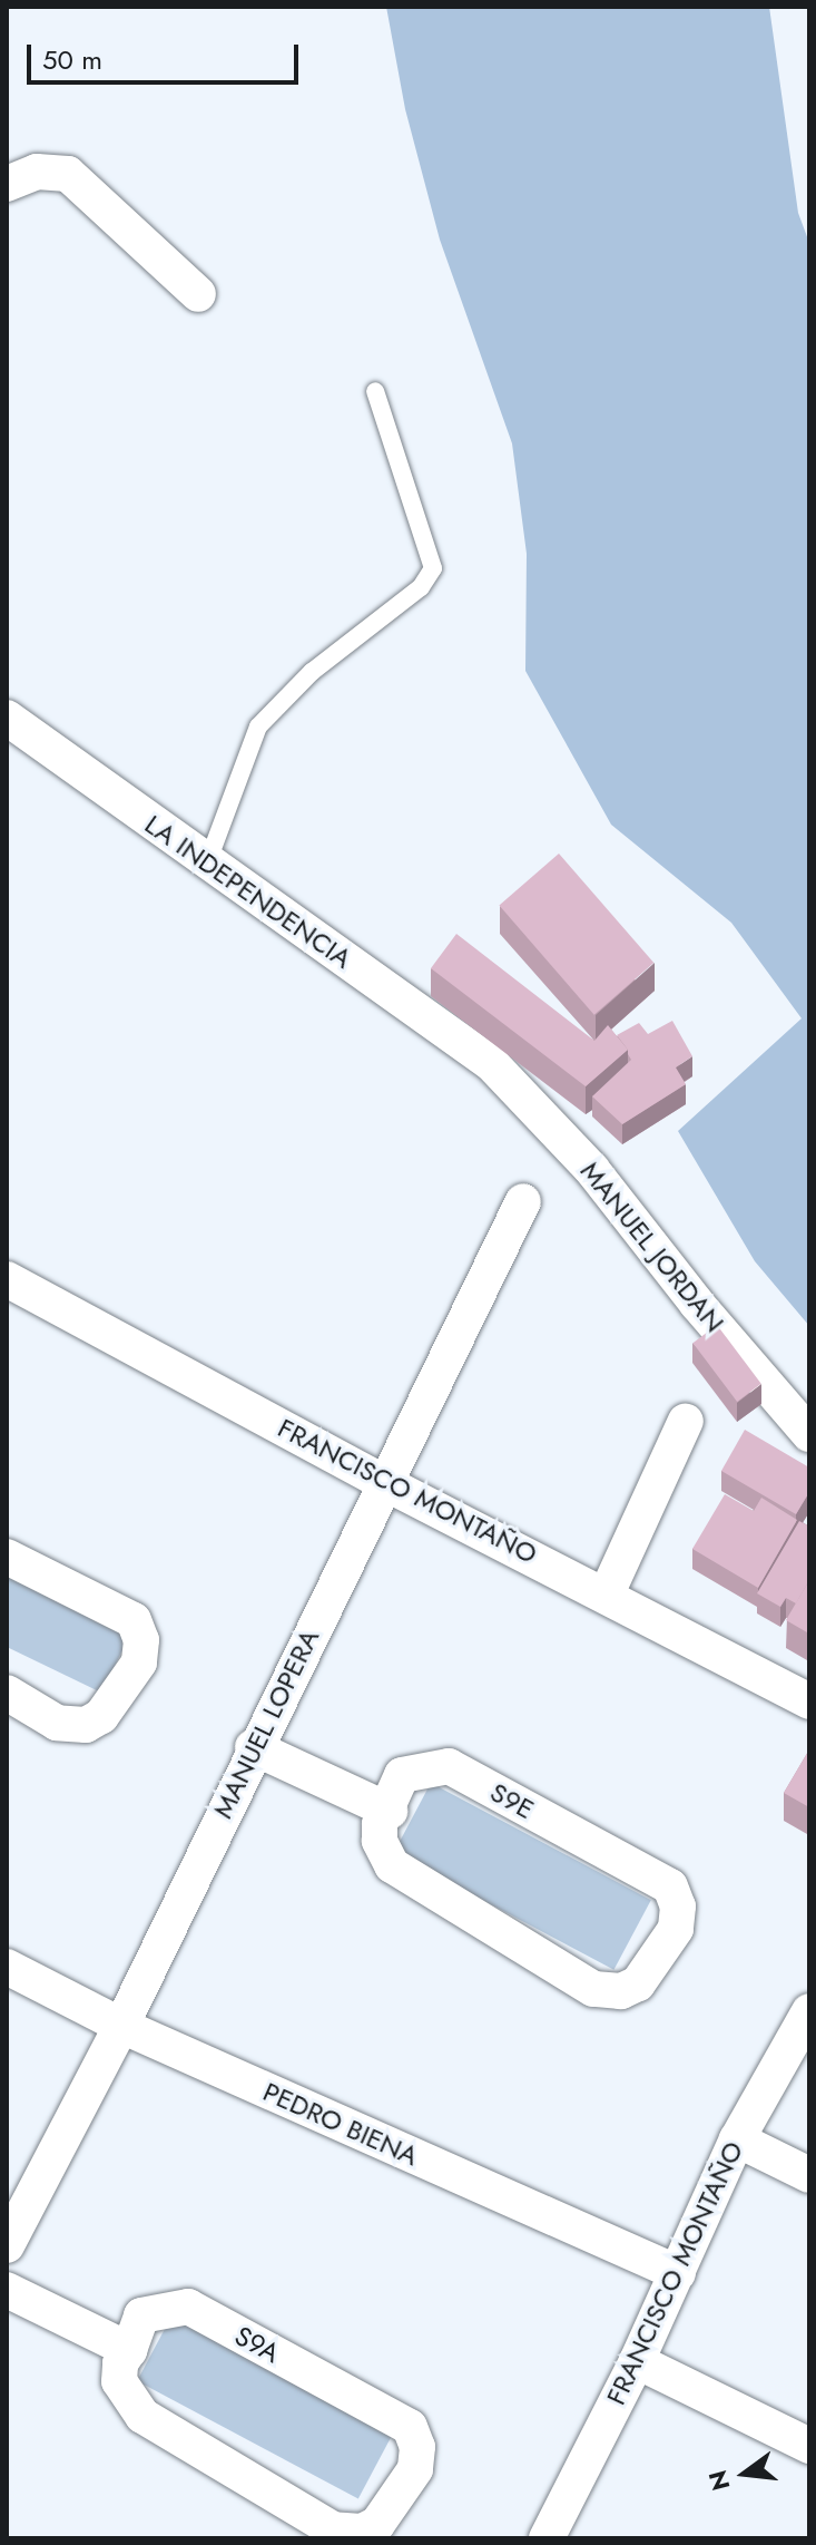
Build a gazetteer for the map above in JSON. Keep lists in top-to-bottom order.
{
  "streets": {
    "street": [
      "LA INDEPENDENCIA",
      "MANUEL JORDAN",
      "FRANCISCO MONTAÑO",
      "MANUEL LOPERA",
      "S9E",
      "PEDRO BIENA",
      "S9A"
    ]
  },
  "crossings": [
    ["LA INDEPENDENCIA", "MANUEL JORDAN"],
    ["FRANCISCO MONTAÑO", "MANUEL LOPERA"],
    ["FRANCISCO MONTAÑO", "PEDRO BIENA"],
    ["MANUEL LOPERA", "PEDRO BIENA"]
  ],
  "scale_bar": "50 m",
  "north": "left"
}
